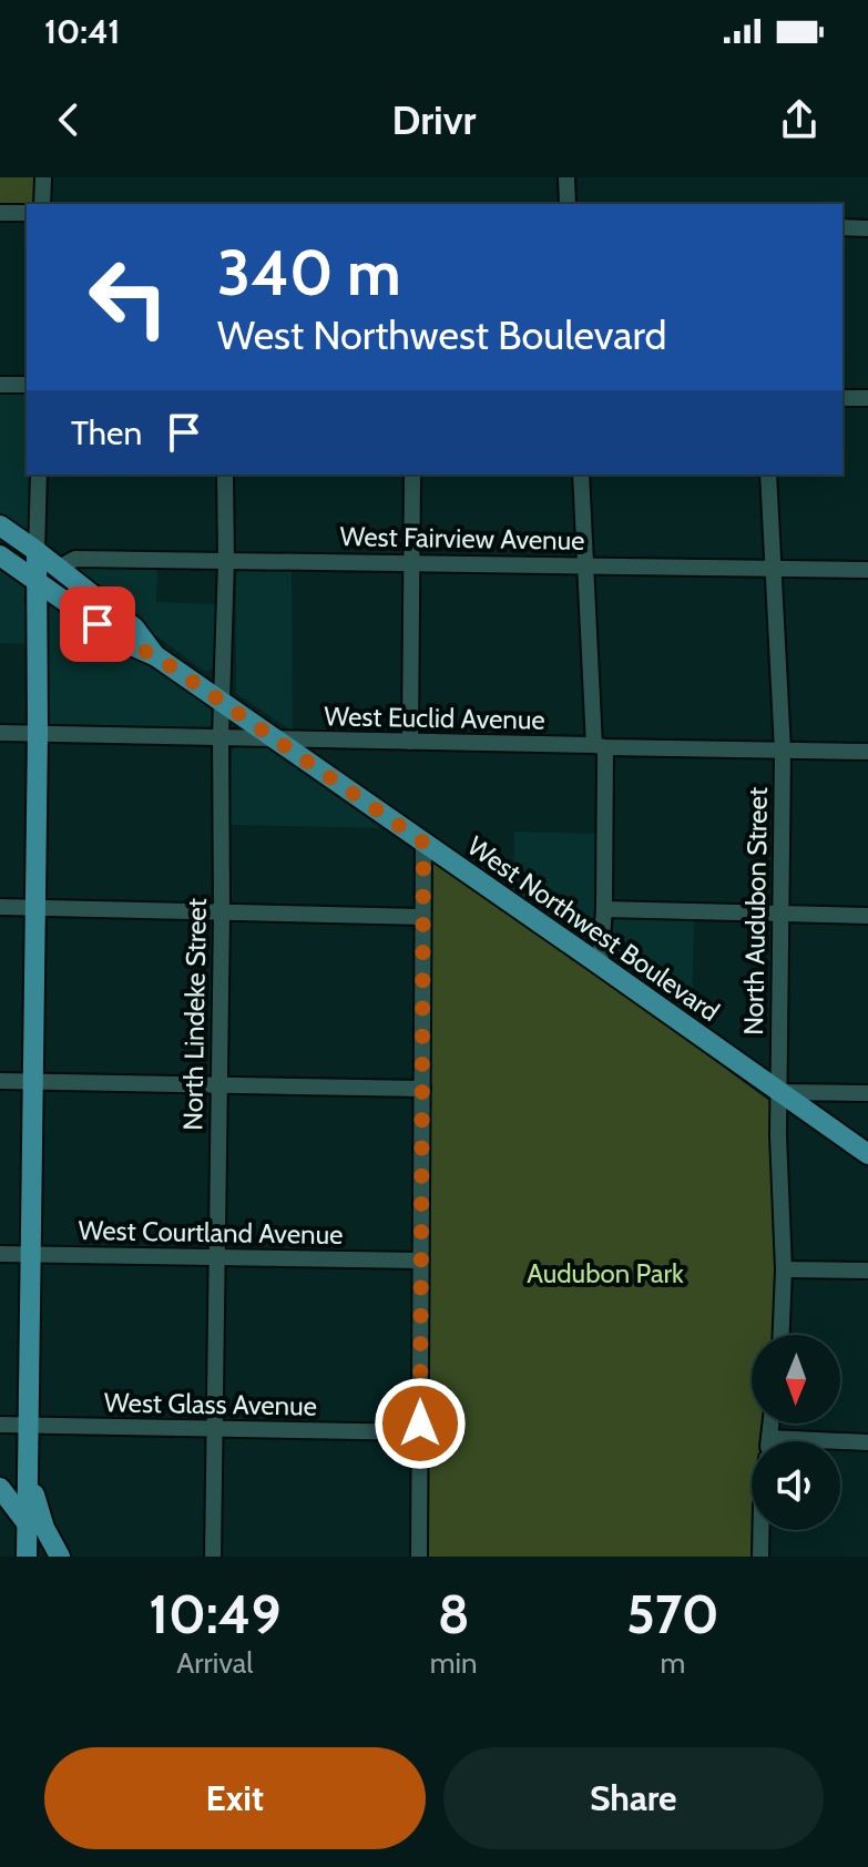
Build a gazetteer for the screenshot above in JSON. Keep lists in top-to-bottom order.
{
  "streets": {
    "main road": ["West Northwest Boulevard"],
    "street": [
      "West Fairview Avenue",
      "West Euclid Avenue",
      "North Audubon Street",
      "North Lindeke Street",
      "West Courtland Avenue",
      "West Glass Avenue"
    ]
  },
  "crossings": [
    ["West Fairview Avenue", "North Audubon Street"],
    ["West Fairview Avenue", "West Northwest Boulevard"],
    ["West Fairview Avenue", "North Lindeke Street"],
    ["West Euclid Avenue", "North Audubon Street"],
    ["West Euclid Avenue", "West Northwest Boulevard"],
    ["West Euclid Avenue", "North Lindeke Street"],
    ["North Audubon Street", "West Northwest Boulevard"],
    ["West Northwest Boulevard", "North Lindeke Street"],
    ["North Lindeke Street", "West Courtland Avenue"],
    ["North Lindeke Street", "West Glass Avenue"]
  ],
  "parks": ["Audubon Park"],
  "north": "bottom",
  "page": {
    "status": "10:41",
    "header": "Drivr",
    "turn": ["340 m", "West Northwest Boulevard"],
    "then": "Then",
    "eta": [
      "10:49",
      "Arrival",
      "8",
      "min",
      "570",
      "m"
    ],
    "buttons": ["Exit", "Share"]
  }
}
